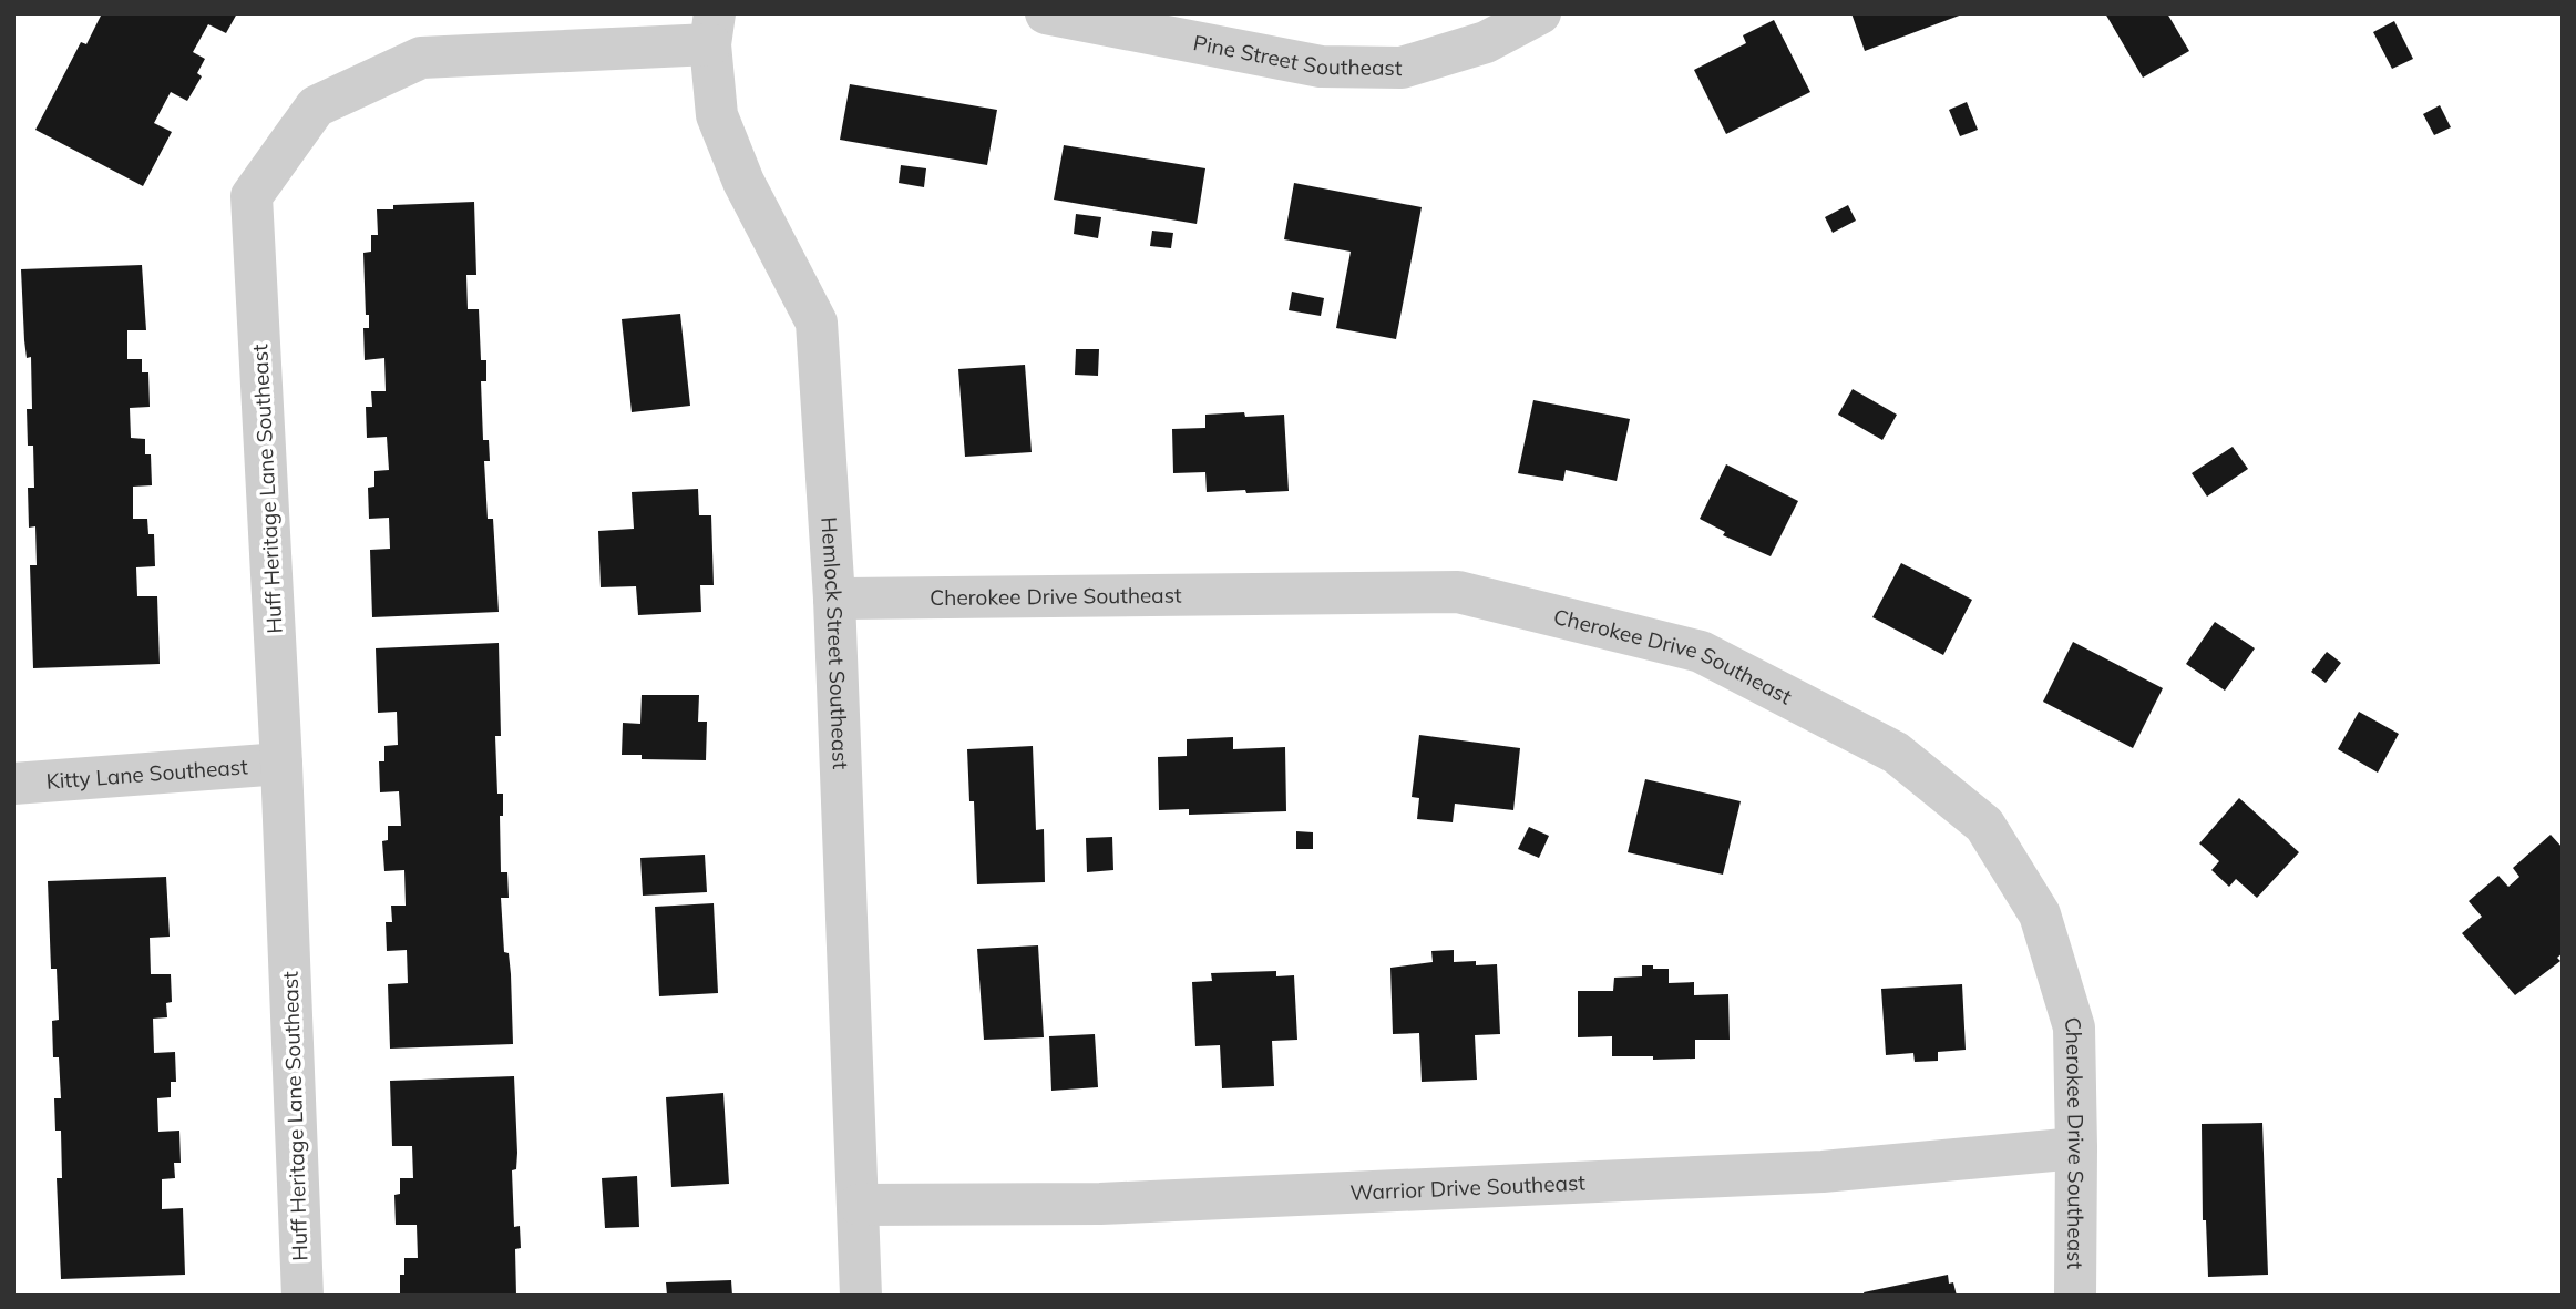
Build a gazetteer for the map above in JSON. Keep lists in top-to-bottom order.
{
  "streets": {
    "street": [
      "Pine Street Southeast",
      "Huff Heritage Lane Southeast",
      "Cherokee Drive Southeast",
      "Hemlock Street Southeast",
      "Kitty Lane Southeast",
      "Warrior Drive Southeast"
    ]
  },
  "crossings": [
    ["Huff Heritage Lane Southeast", "Hemlock Street Southeast"],
    ["Huff Heritage Lane Southeast", "Kitty Lane Southeast"],
    ["Cherokee Drive Southeast", "Hemlock Street Southeast"],
    ["Cherokee Drive Southeast", "Warrior Drive Southeast"],
    ["Hemlock Street Southeast", "Warrior Drive Southeast"]
  ]
}
